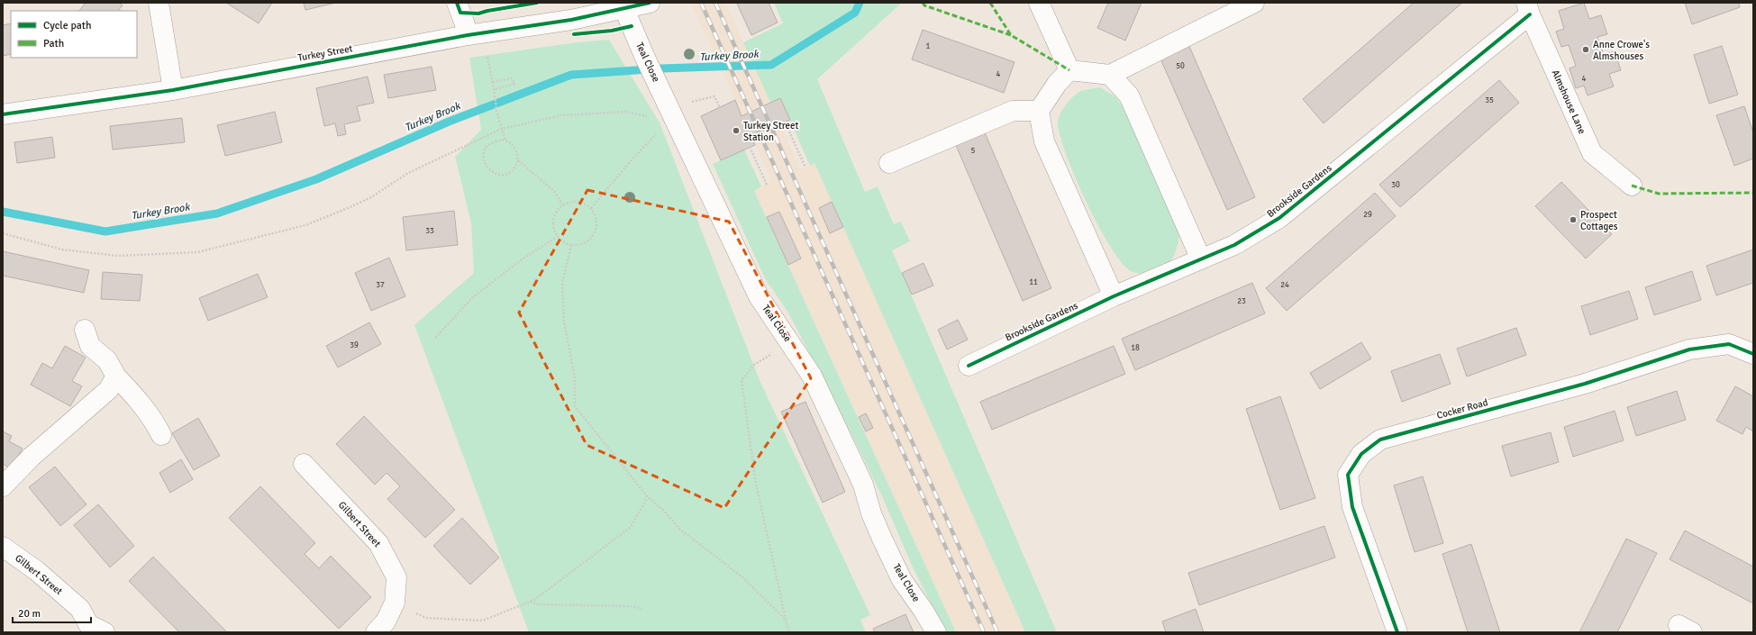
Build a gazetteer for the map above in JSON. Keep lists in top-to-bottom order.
{
  "streets": {
    "street": [
      "Turkey Street",
      "Teal Close",
      "Almshouse Lane",
      "Brookside Gardens",
      "Cocker Road",
      "Gilbert Street"
    ]
  },
  "crossings": [
    ["Turkey Street", "Teal Close"],
    ["Almshouse Lane", "Brookside Gardens"]
  ],
  "water": ["Turkey Brook"],
  "places": ["Anne Crowe's Almshouses", "Turkey Street Station", "Prospect Cottages"],
  "house_numbers": [
    "1",
    "50",
    "4",
    "4",
    "35",
    "5",
    "30",
    "29",
    "33",
    "11",
    "37",
    "24",
    "23",
    "39",
    "18"
  ],
  "legend": ["Cycle path", "Path"],
  "scale_bar": "20 m"
}
